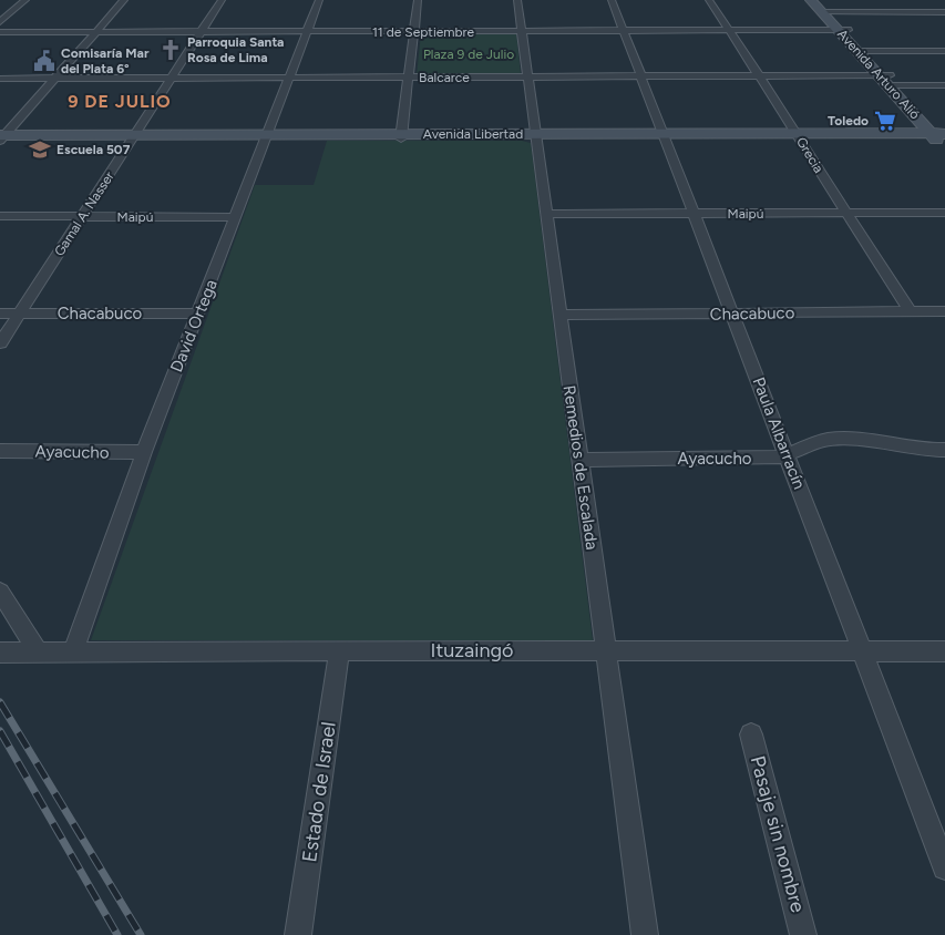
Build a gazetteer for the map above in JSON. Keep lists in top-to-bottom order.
{
  "streets": {
    "main road": ["Avenida Arturo Alió", "Avenida Libertad"],
    "street": [
      "11 de Septiembre",
      "Balcarce",
      "Grecia",
      "Gamal A. Nasser",
      "Maipú",
      "Chacabuco",
      "David Ortega",
      "Paula Albarracín",
      "Ayacucho",
      "Remedios de Escalada",
      "Ituzaingó",
      "Estado de Israel",
      "Pasaje sin nombre"
    ]
  },
  "crossings": [
    ["11 de Septiembre", "Avenida Arturo Alió"],
    ["11 de Septiembre", "Grecia"],
    ["11 de Septiembre", "Gamal A. Nasser"],
    ["11 de Septiembre", "David Ortega"],
    ["11 de Septiembre", "Paula Albarracín"],
    ["11 de Septiembre", "Remedios de Escalada"],
    ["Avenida Arturo Alió", "Balcarce"],
    ["Avenida Arturo Alió", "Avenida Libertad"],
    ["Balcarce", "Grecia"],
    ["Balcarce", "Gamal A. Nasser"],
    ["Balcarce", "David Ortega"],
    ["Balcarce", "Paula Albarracín"],
    ["Balcarce", "Remedios de Escalada"],
    ["Avenida Libertad", "Grecia"],
    ["Avenida Libertad", "Gamal A. Nasser"],
    ["Avenida Libertad", "David Ortega"],
    ["Avenida Libertad", "Paula Albarracín"],
    ["Avenida Libertad", "Remedios de Escalada"],
    ["Grecia", "Maipú"],
    ["Grecia", "Chacabuco"],
    ["Gamal A. Nasser", "Maipú"],
    ["Gamal A. Nasser", "Chacabuco"],
    ["Maipú", "David Ortega"],
    ["Maipú", "Paula Albarracín"],
    ["Maipú", "Remedios de Escalada"],
    ["Chacabuco", "David Ortega"],
    ["Chacabuco", "Paula Albarracín"],
    ["Chacabuco", "Remedios de Escalada"],
    ["David Ortega", "Ayacucho"],
    ["David Ortega", "Ituzaingó"],
    ["Paula Albarracín", "Ayacucho"],
    ["Paula Albarracín", "Ituzaingó"],
    ["Ayacucho", "Remedios de Escalada"],
    ["Remedios de Escalada", "Ituzaingó"],
    ["Ituzaingó", "Estado de Israel"]
  ],
  "districts": ["9 DE JULIO"],
  "parks": ["Plaza 9 de Julio"],
  "places": {
    "church": ["Parroquia Santa Rosa de Lima"],
    "public building": ["Comisaría Mar del Plata 6°"],
    "supermarket": ["Toledo"],
    "school or university": ["Escuela 507"]
  }
}
